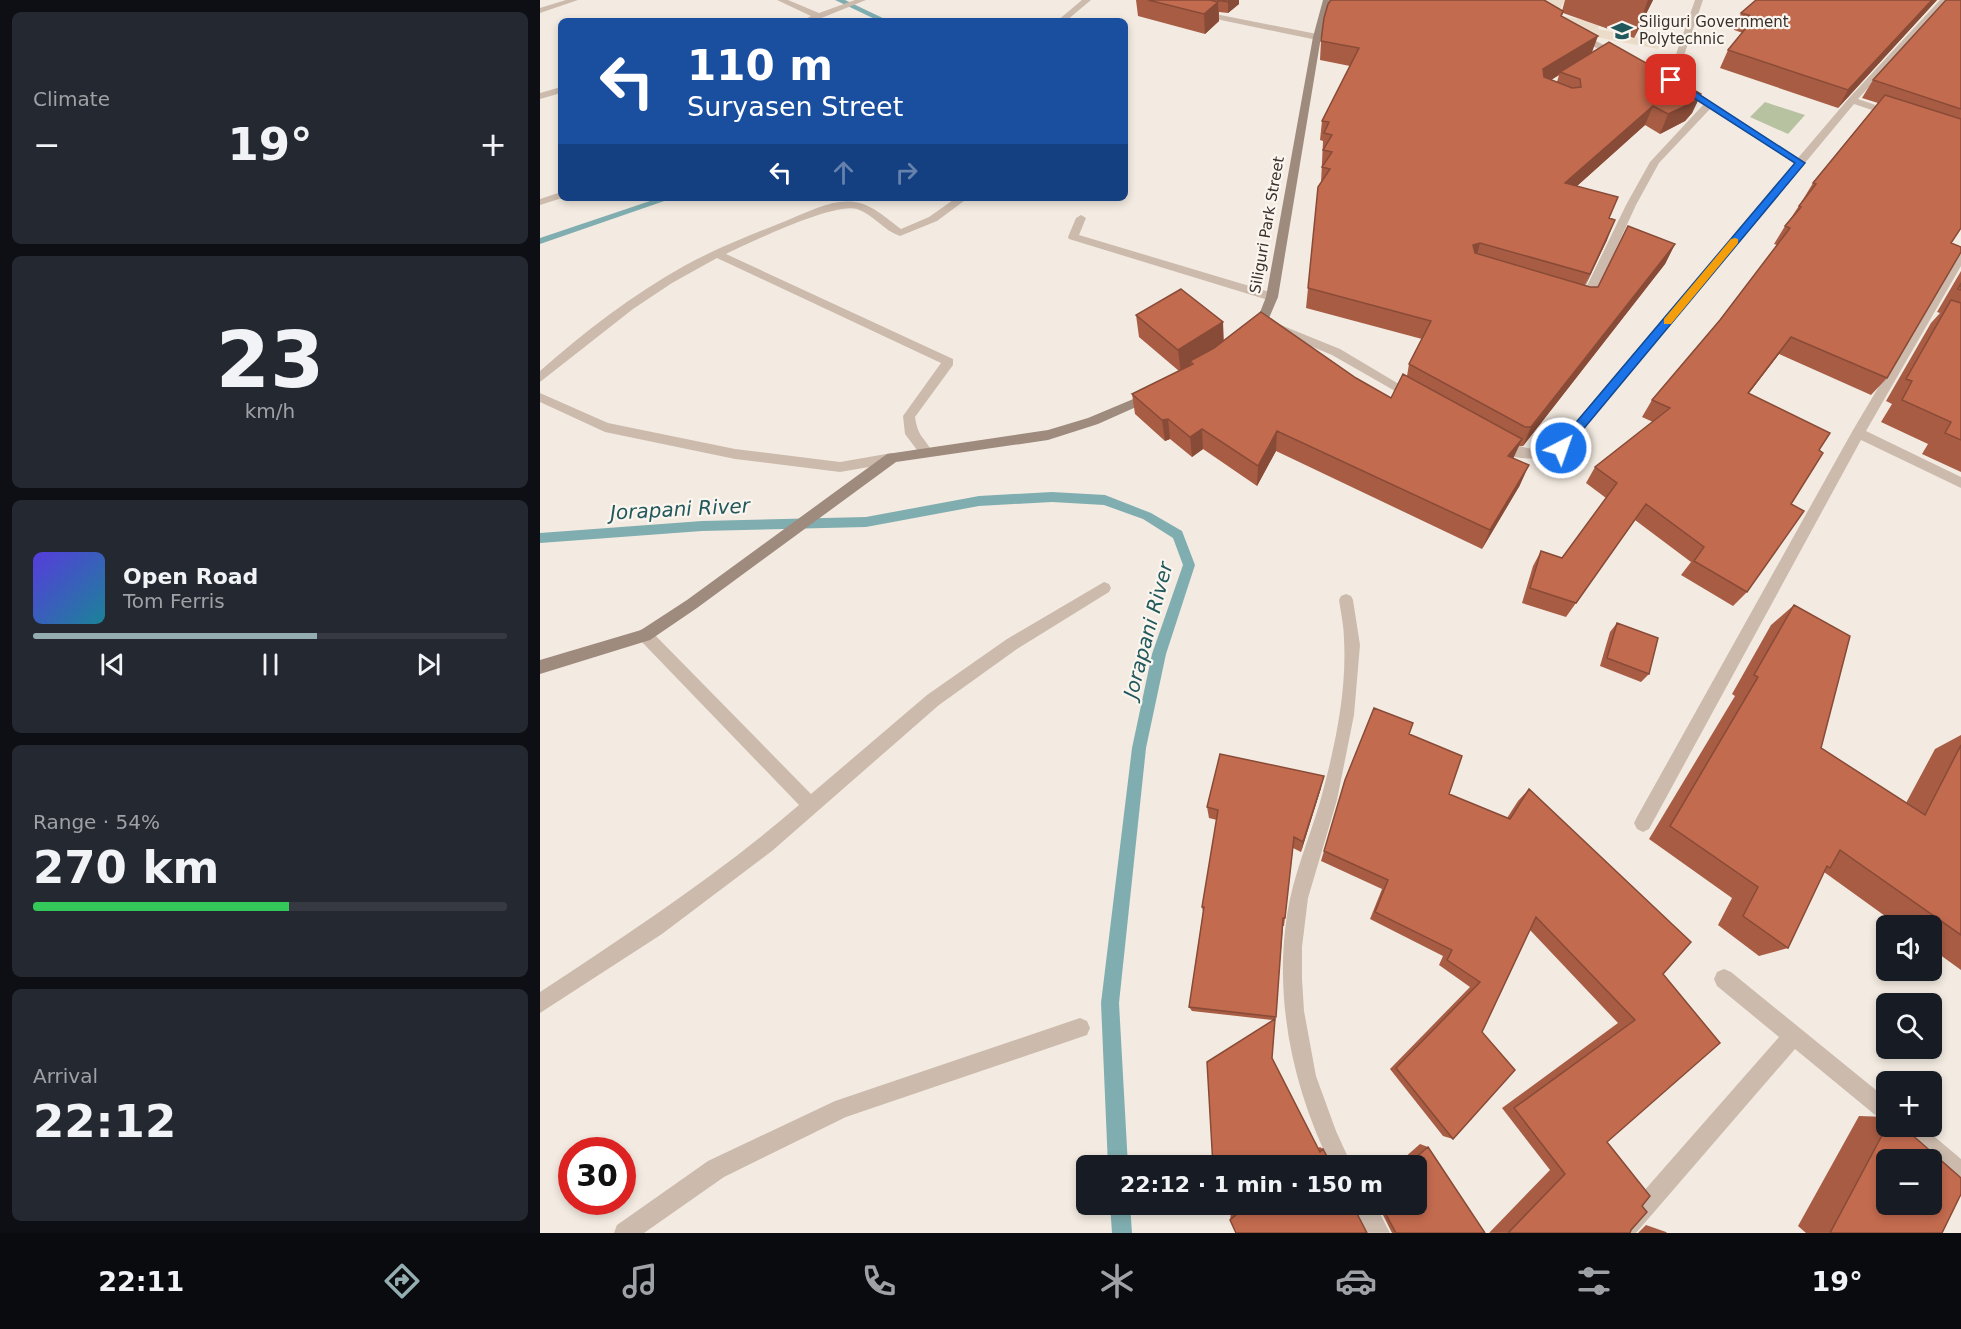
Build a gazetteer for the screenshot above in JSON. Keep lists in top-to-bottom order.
{
  "streets": {
    "street": ["Siliguri Park Street"]
  },
  "water": ["Jorapani River"],
  "places": {
    "school or university": ["Siliguri Government Polytechnic"]
  },
  "page": {
    "tile": [
      "Climate",
      ["23", "km/h"],
      ["Range · 54%", "270 km"],
      ["Arrival", "22:12"]
    ],
    "turn": ["110 m", "Suryasen Street"],
    "heat": ["−", "19°", "+"],
    "song": ["Open Road", "Tom Ferris"],
    "map_buttons": ["+", "−"],
    "limit": "30",
    "trip": "22:12 · 1 min · 150 m",
    "tabs": ["22:11", "19°"]
  }
}
